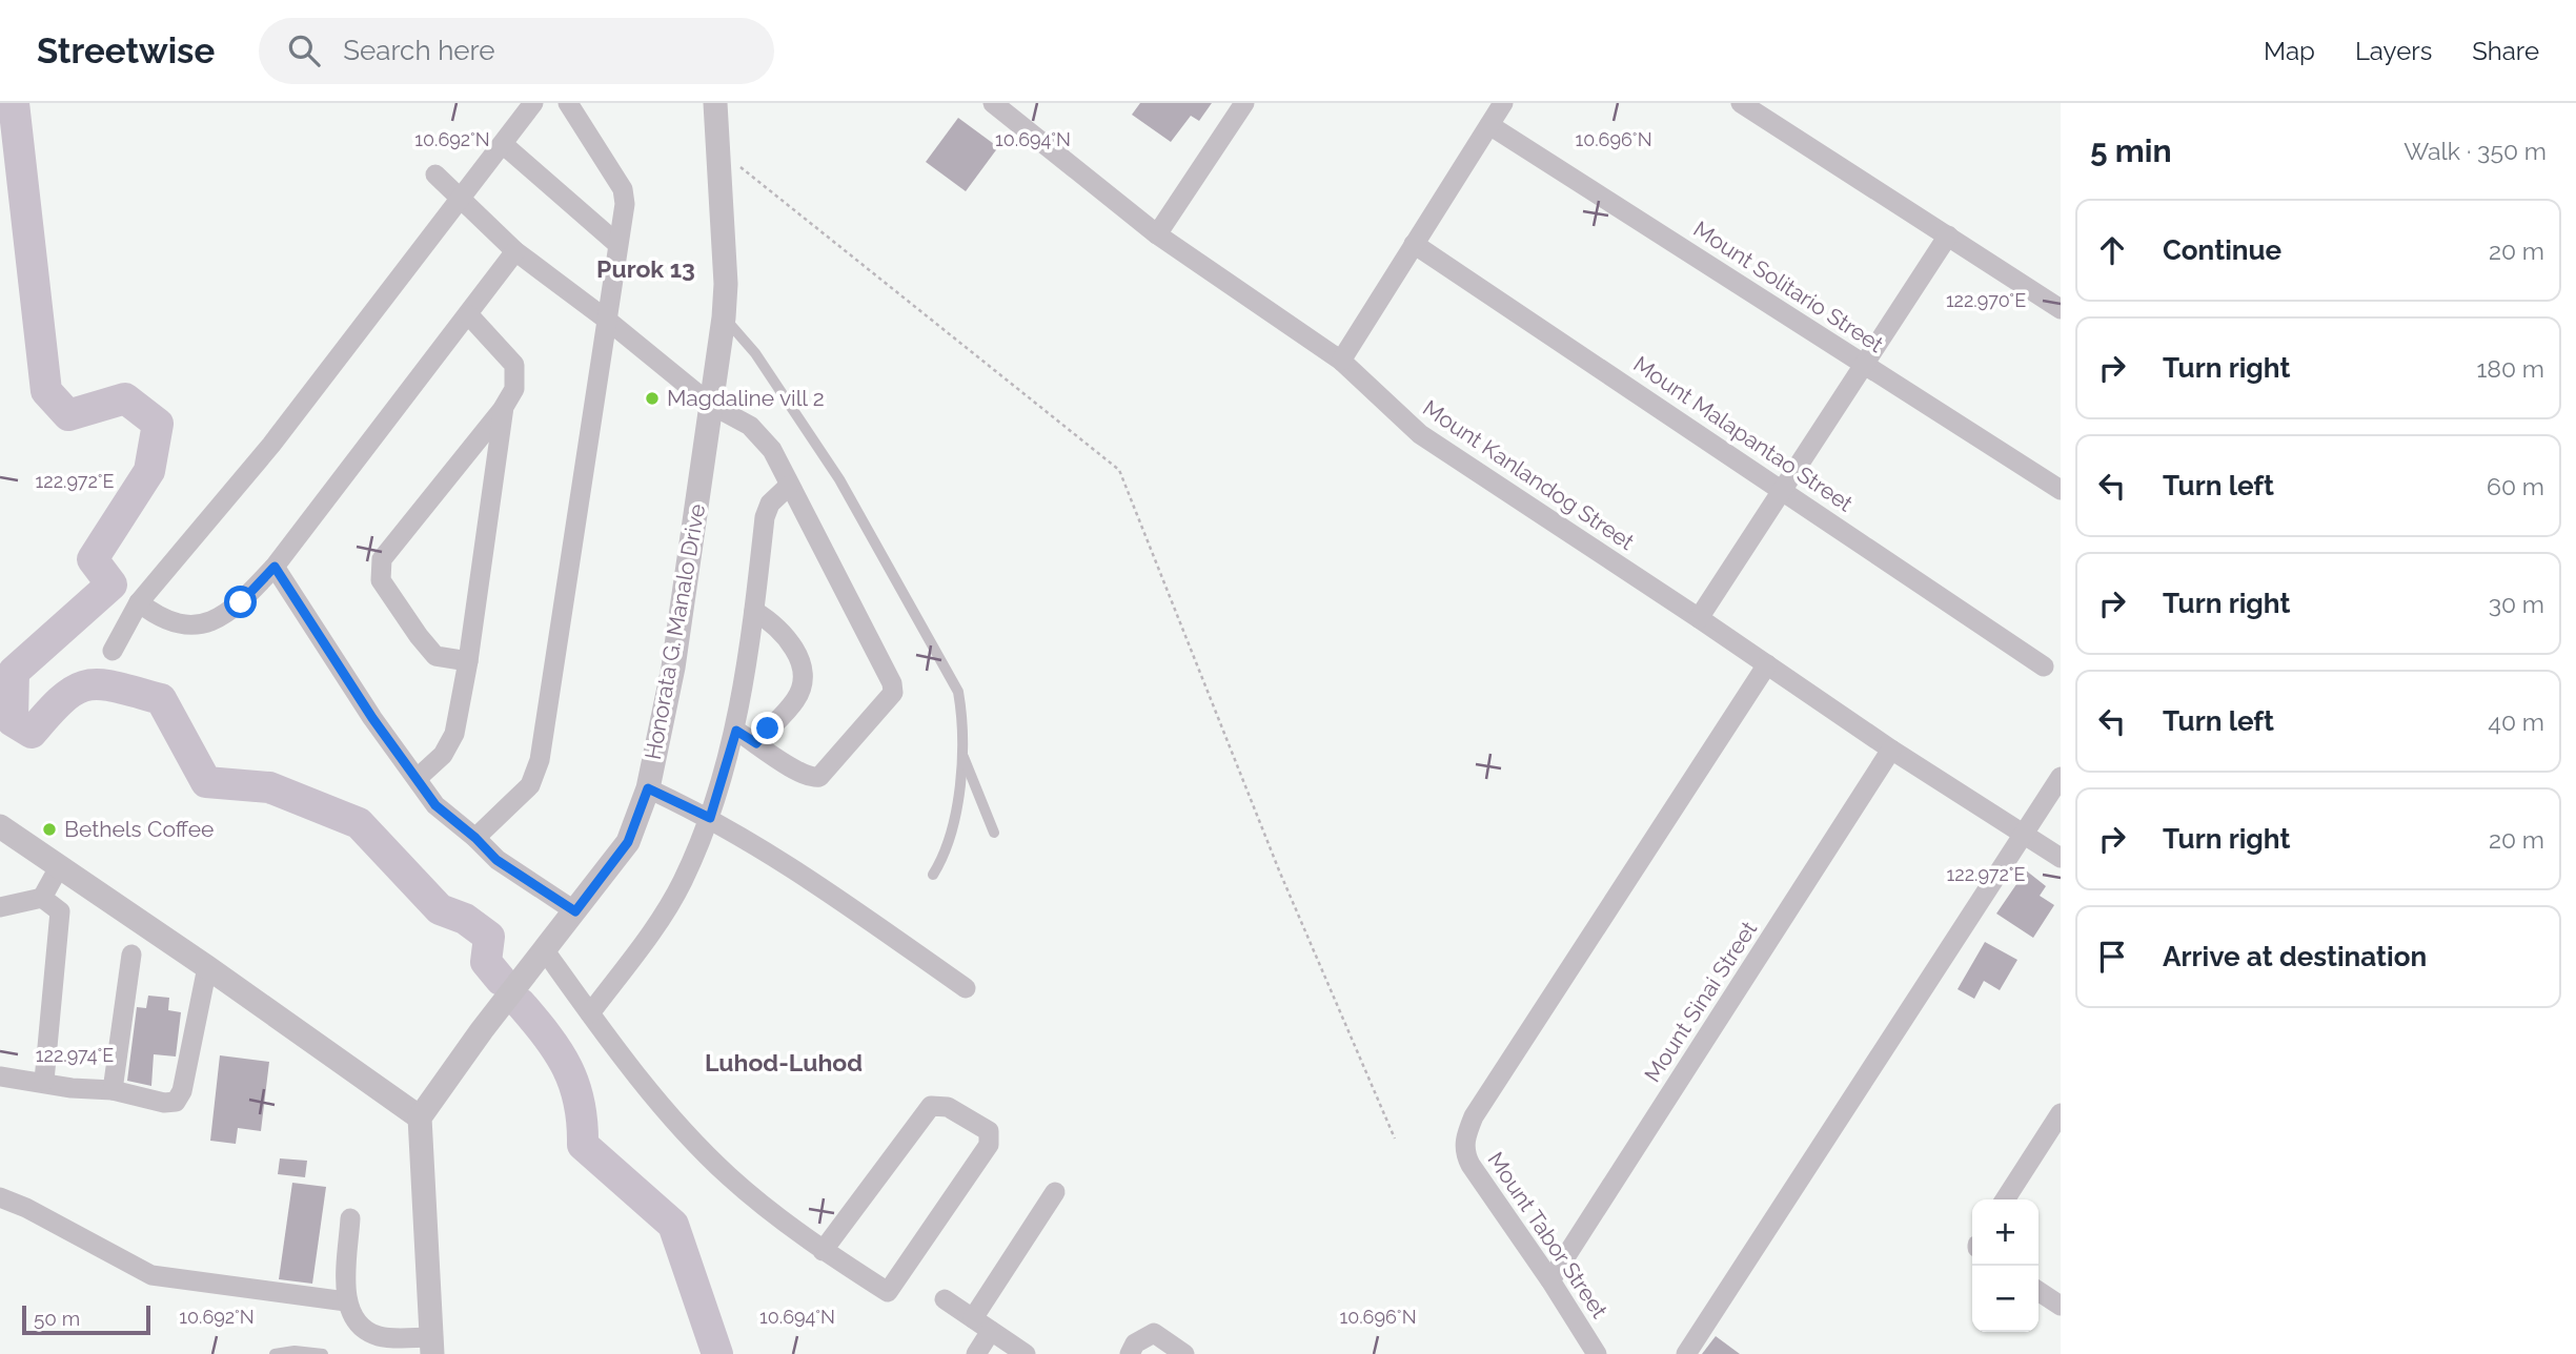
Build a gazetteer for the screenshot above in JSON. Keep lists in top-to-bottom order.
{
  "streets": {
    "street": [
      "Mount Solitario Street",
      "Mount Malapantao Street",
      "Mount Kanlandog Street",
      "Honorata G. Manalo Drive",
      "Mount Sinai Street",
      "Mount Tabor Street"
    ]
  },
  "crossings": [
    ["Mount Kanlandog Street", "Mount Sinai Street"],
    ["Mount Kanlandog Street", "Mount Tabor Street"],
    ["Mount Sinai Street", "Mount Tabor Street"]
  ],
  "districts": ["Purok 13", "Luhod-Luhod"],
  "places": ["Magdaline vill 2", "Bethels Coffee"],
  "scale_bar": "50 m",
  "page": {
    "header": "Streetwise",
    "search": "Search here",
    "nav": ["Map", "Layers", "Share"],
    "heading": ["5 min", "Walk · 350 m"],
    "list": [
      ["Continue", "20 m"],
      ["Turn right", "180 m"],
      ["Turn left", "60 m"],
      ["Turn right", "30 m"],
      ["Turn left", "40 m"],
      ["Turn right", "20 m"],
      "Arrive at destination"
    ],
    "map_buttons": ["+", "−"],
    "scale": "50 m"
  },
  "coordinates": [
    "10.692°N",
    "10.694°N",
    "10.696°N",
    "122.970°E",
    "122.972°E",
    "122.974°E"
  ]
}
